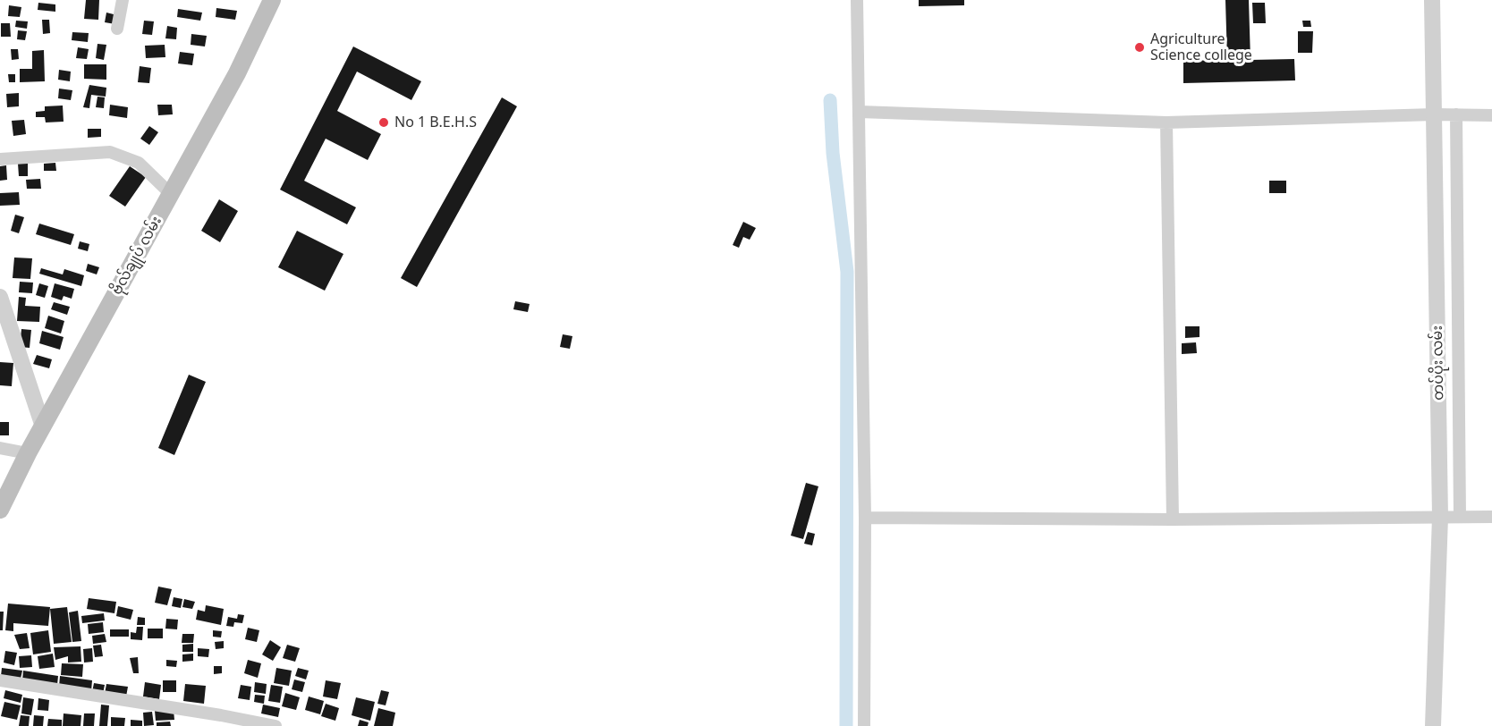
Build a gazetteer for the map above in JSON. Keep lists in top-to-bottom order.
{
  "streets": {
    "main road": ["ဗိုလ်ချုပ် လမ်း"],
    "street": ["တပ်ပိုး လမ်း"]
  },
  "places": ["Agriculture Science college", "No 1 B.E.H.S"]
}
